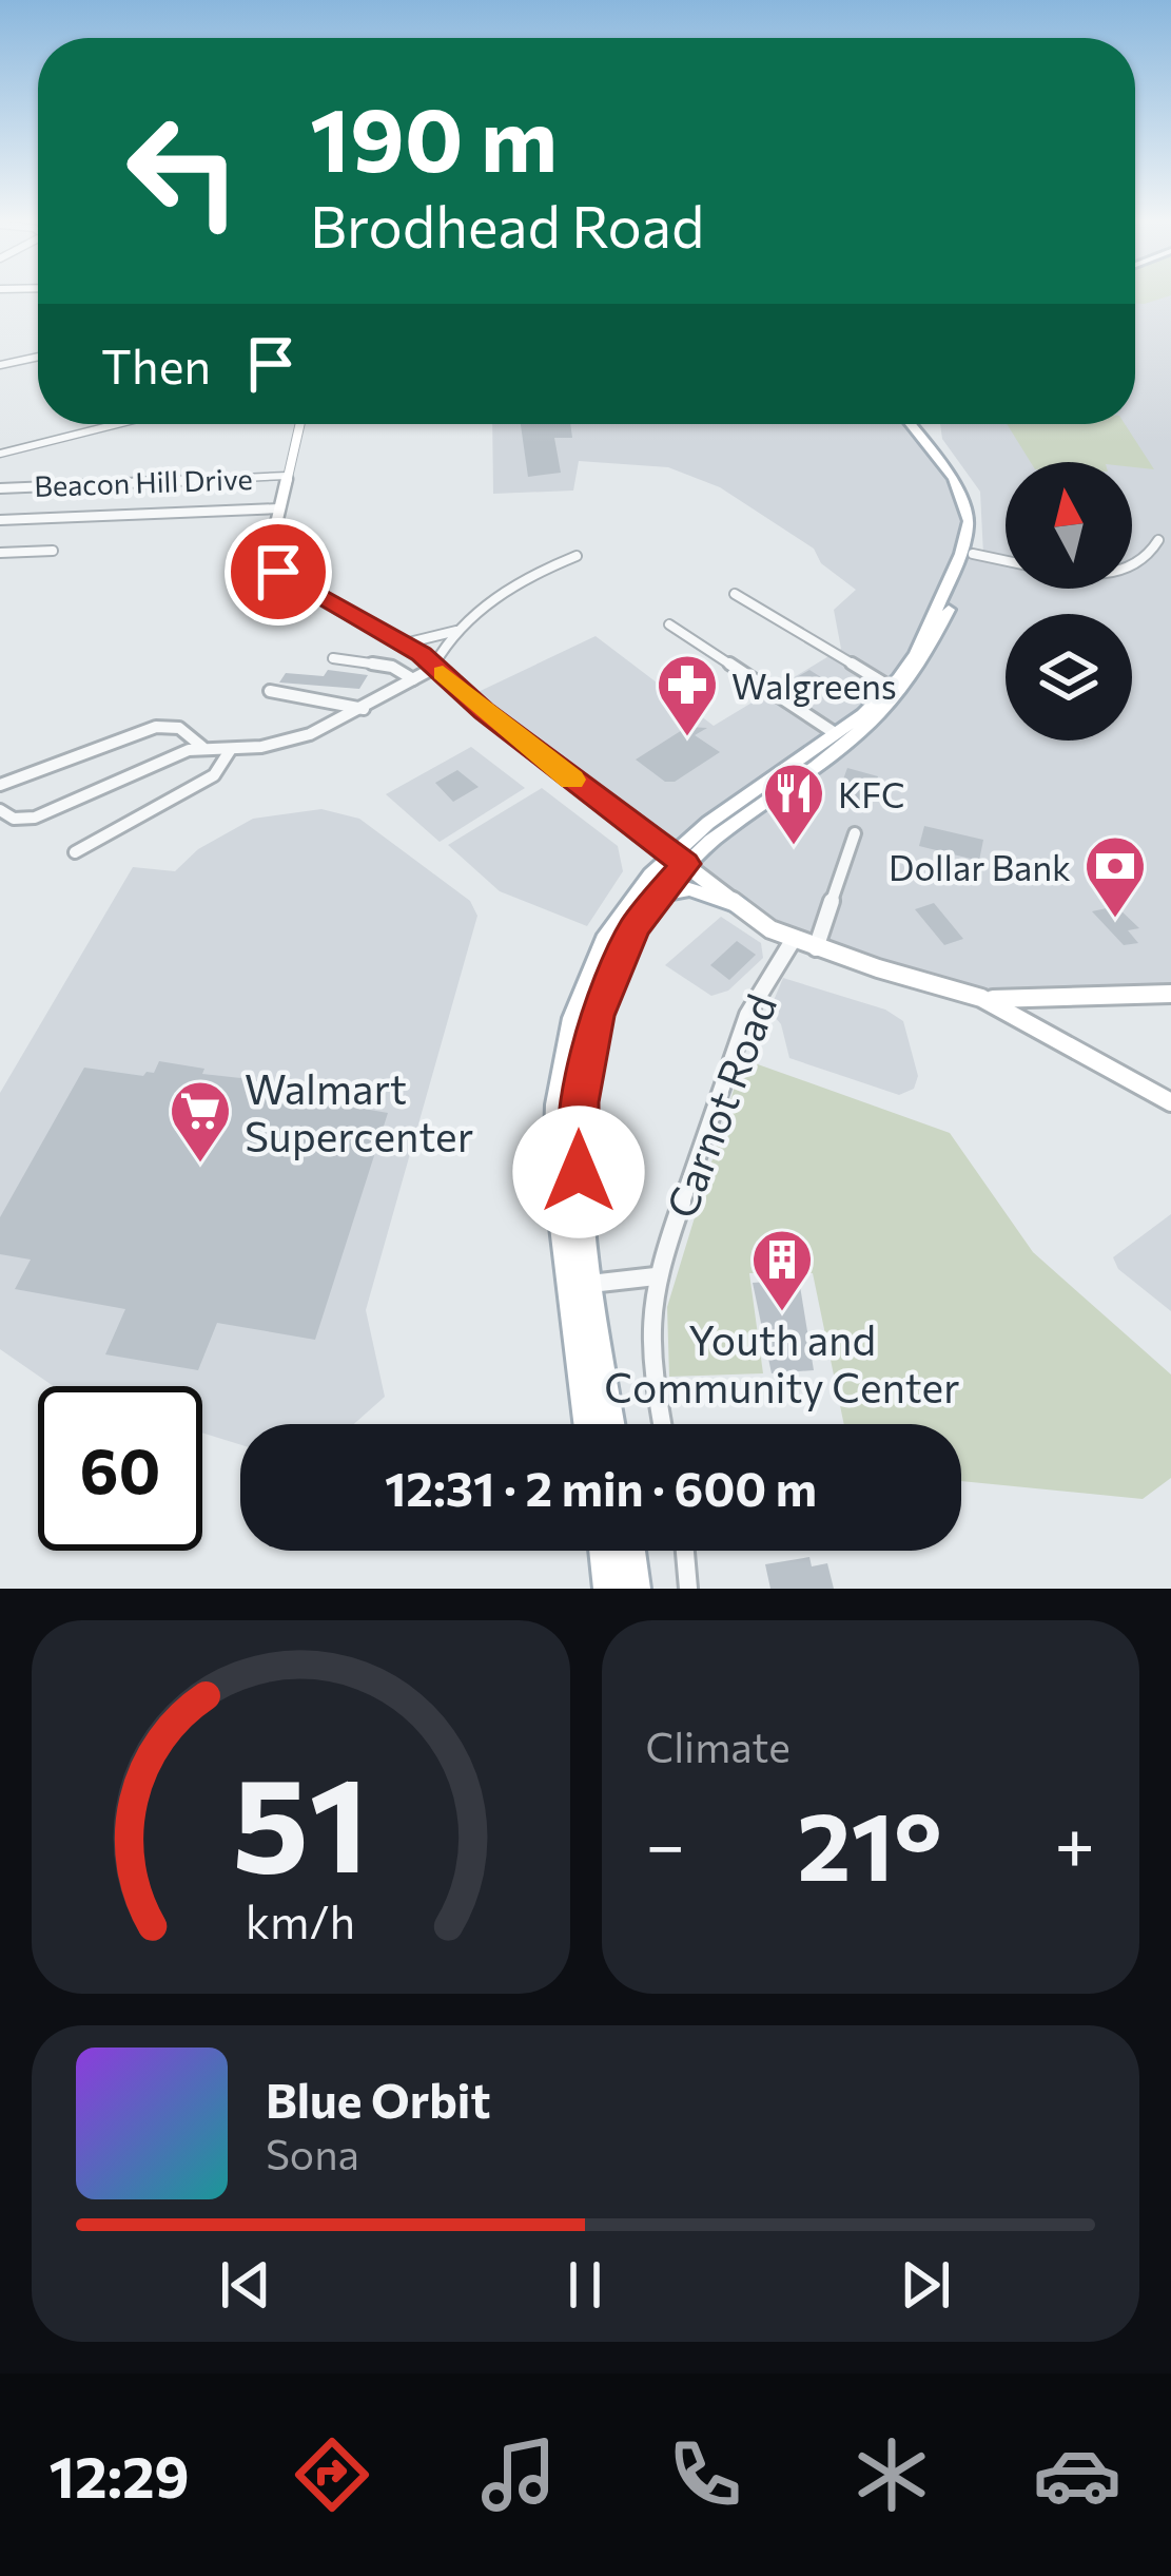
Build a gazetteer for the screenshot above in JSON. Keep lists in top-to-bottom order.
{
  "streets": {
    "street": ["Beacon Hill Drive", "Carnot Road"]
  },
  "places": {
    "pharmacy": ["Walgreens"],
    "restaurant": ["KFC"],
    "bank": ["Dollar Bank"],
    "supermarket": ["Walmart Supercenter"],
    "building": ["Youth and Community Center"]
  },
  "north": "top",
  "page": {
    "turn": ["190 m", "Brodhead Road"],
    "then": "Then",
    "limit": "60",
    "trip": "12:31 · 2 min · 600 m",
    "tile": "Climate",
    "heat": ["−", "21°", "+"],
    "song": ["Blue Orbit", "Sona"],
    "tabs": "12:29",
    "gauge": ["51", "km/h"]
  }
}
